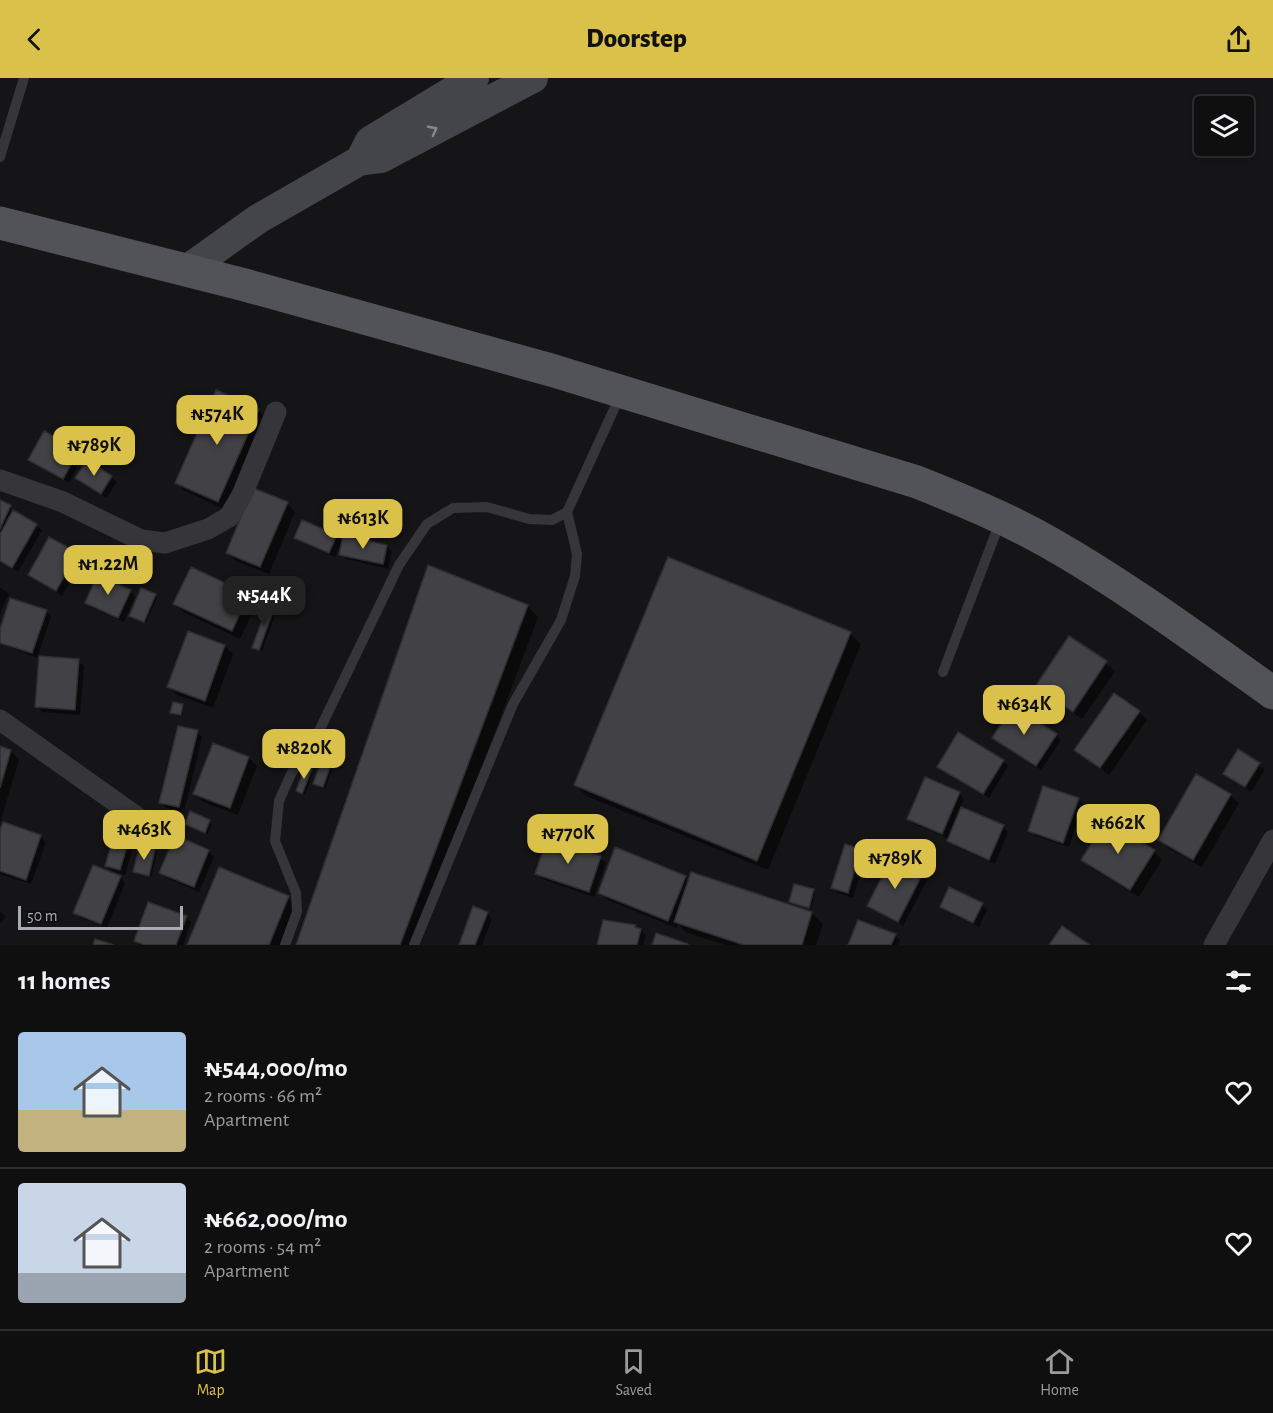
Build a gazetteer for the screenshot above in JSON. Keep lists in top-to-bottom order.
{
  "scale_bar": "50 m",
  "page": {
    "header": "Doorstep",
    "price": [
      "₦574K",
      "₦789K",
      "₦613K",
      "₦1.22M",
      "₦544K",
      "₦634K",
      "₦820K",
      "₦662K",
      "₦463K",
      "₦770K",
      "₦789K"
    ],
    "scale": "50 m",
    "heading": "11 homes",
    "list": [
      {
        "name": "₦544,000/mo",
        "note": "2 rooms · 66 m² · Apartment"
      },
      {
        "name": "₦662,000/mo",
        "note": "2 rooms · 54 m² · Apartment"
      }
    ],
    "tabs": ["Map", "Saved", "Home"]
  }
}
